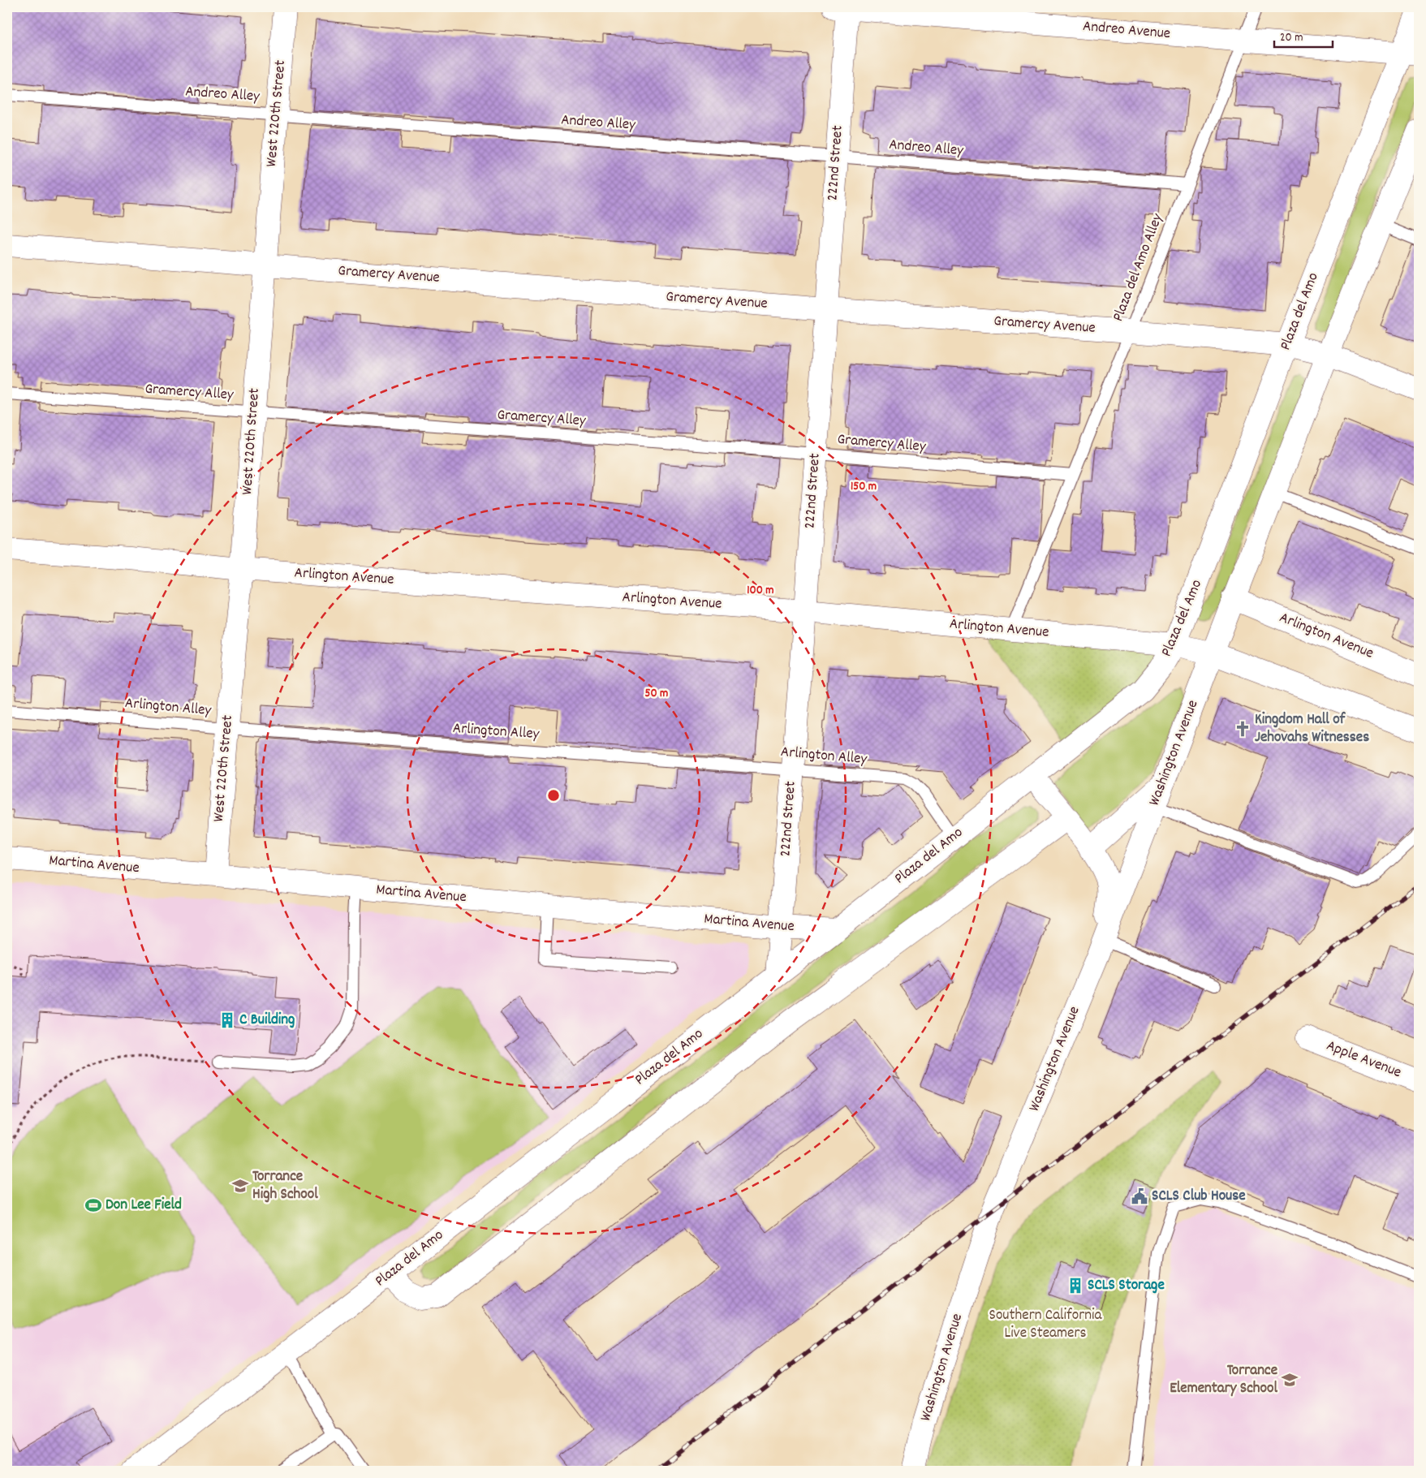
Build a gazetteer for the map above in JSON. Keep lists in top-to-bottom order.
{
  "streets": {
    "street": [
      "Andreo Avenue",
      "West 220th Street",
      "222nd Street",
      "Gramercy Avenue",
      "Plaza del Amo",
      "Arlington Avenue",
      "Washington Avenue",
      "Martina Avenue",
      "Apple Avenue"
    ],
    "lane": [
      "Andreo Alley",
      "Plaza del Amo Alley",
      "Gramercy Alley",
      "Arlington Alley"
    ]
  },
  "crossings": [
    ["Andreo Avenue", "222nd Street"],
    ["Andreo Avenue", "Plaza del Amo Alley"],
    ["Andreo Avenue", "Plaza del Amo"],
    ["Andreo Alley", "West 220th Street"],
    ["Andreo Alley", "222nd Street"],
    ["Andreo Alley", "Plaza del Amo Alley"],
    ["West 220th Street", "Gramercy Avenue"],
    ["West 220th Street", "Gramercy Alley"],
    ["West 220th Street", "Arlington Avenue"],
    ["West 220th Street", "Arlington Alley"],
    ["West 220th Street", "Martina Avenue"],
    ["222nd Street", "Gramercy Avenue"],
    ["222nd Street", "Plaza del Amo"],
    ["222nd Street", "Gramercy Alley"],
    ["222nd Street", "Arlington Avenue"],
    ["222nd Street", "Arlington Alley"],
    ["222nd Street", "Martina Avenue"],
    ["Plaza del Amo Alley", "Gramercy Avenue"],
    ["Plaza del Amo Alley", "Gramercy Alley"],
    ["Plaza del Amo Alley", "Arlington Avenue"],
    ["Gramercy Avenue", "Plaza del Amo"],
    ["Plaza del Amo", "Arlington Avenue"],
    ["Plaza del Amo", "Arlington Alley"],
    ["Plaza del Amo", "Martina Avenue"],
    ["Arlington Avenue", "Washington Avenue"]
  ],
  "parks": ["Southern California Live Steamers"],
  "places": {
    "church": ["Kingdom Hall of Jehovahs Witnesses"],
    "building": ["C Building", "SCLS Storage"],
    "school or university": ["Torrance High School", "Torrance Elementary School"],
    "public building": ["SCLS Club House"],
    "sports": ["Don Lee Field"]
  },
  "scale_bar": "20 m",
  "rings": ["150 m", "100 m", "50 m"]
}
